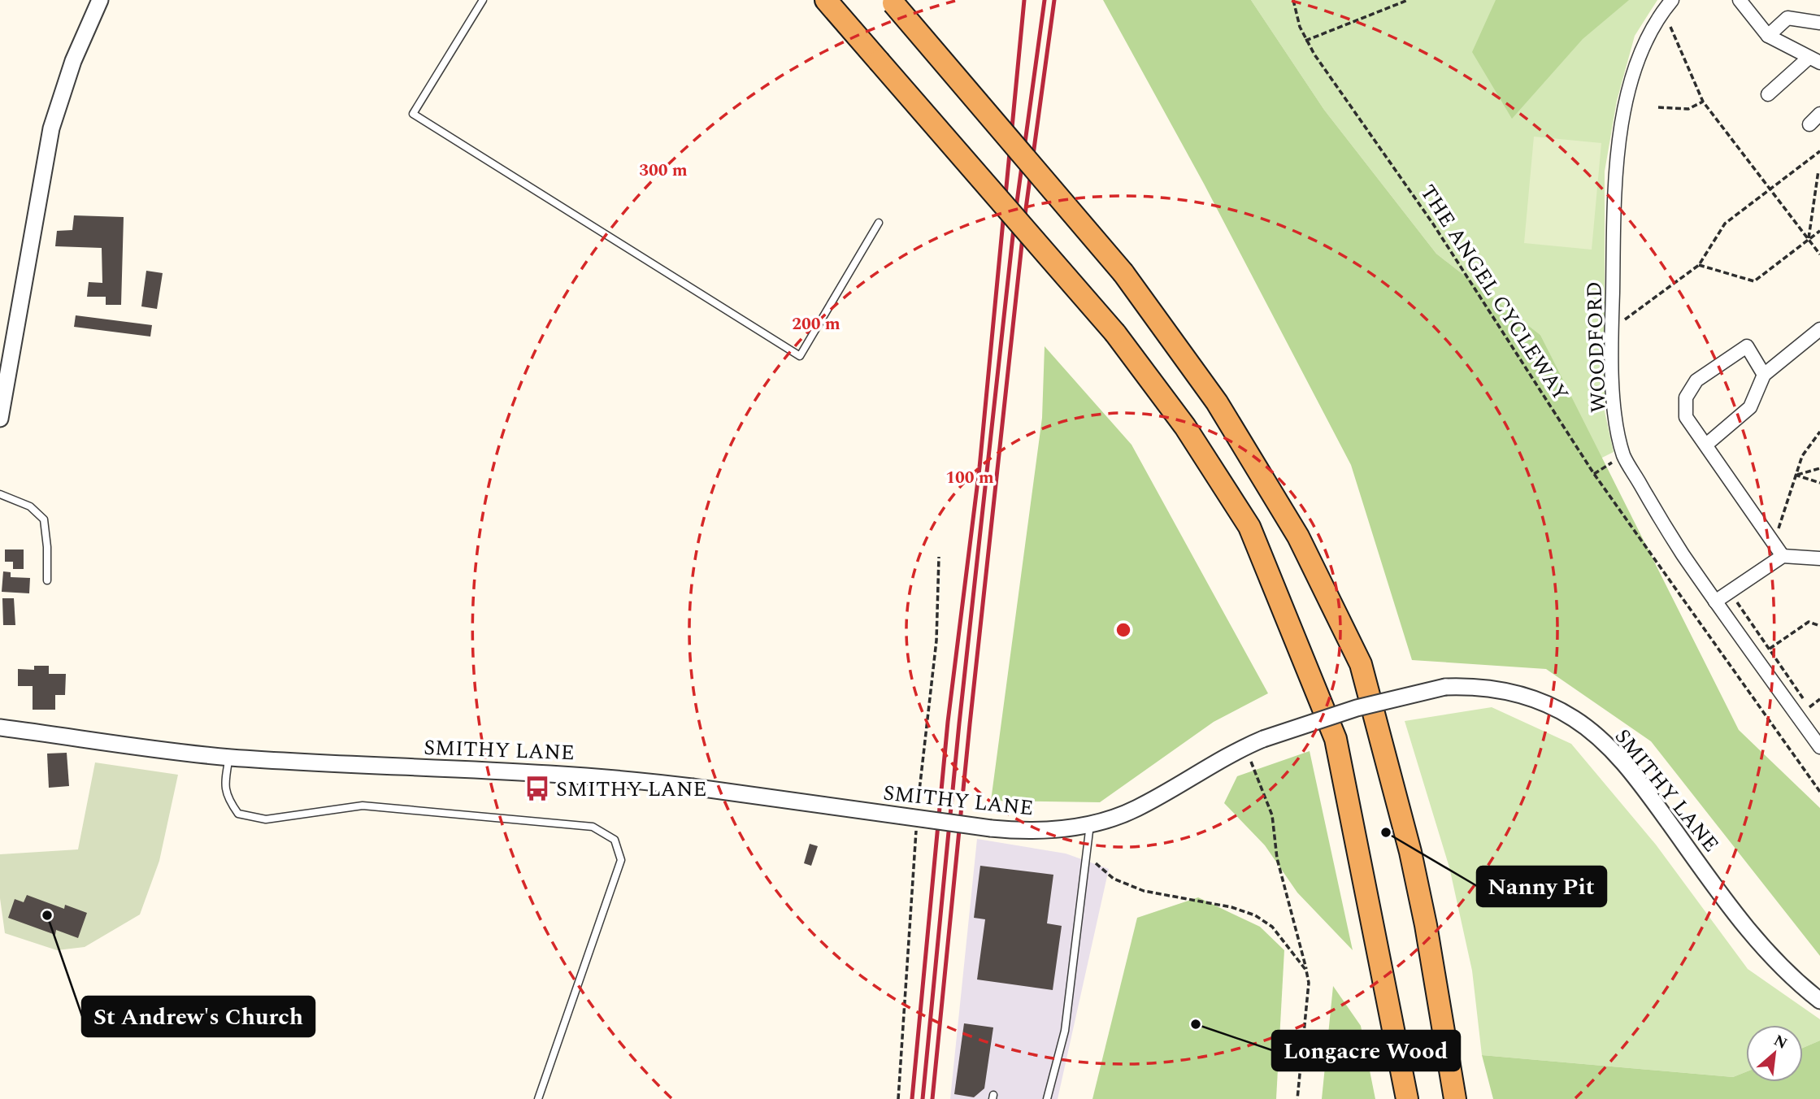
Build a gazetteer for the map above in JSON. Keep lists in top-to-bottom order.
{
  "streets": {
    "street": ["WOODFORD", "SMITHY LANE"],
    "path": ["THE ANGEL CYCLEWAY"]
  },
  "places": {
    "bus stop": ["SMITHY LANE"],
    "other": ["Nanny Pit", "St Andrew's Church", "Longacre Wood"]
  },
  "north": "top right",
  "rings": ["300 m", "200 m", "100 m"]
}
